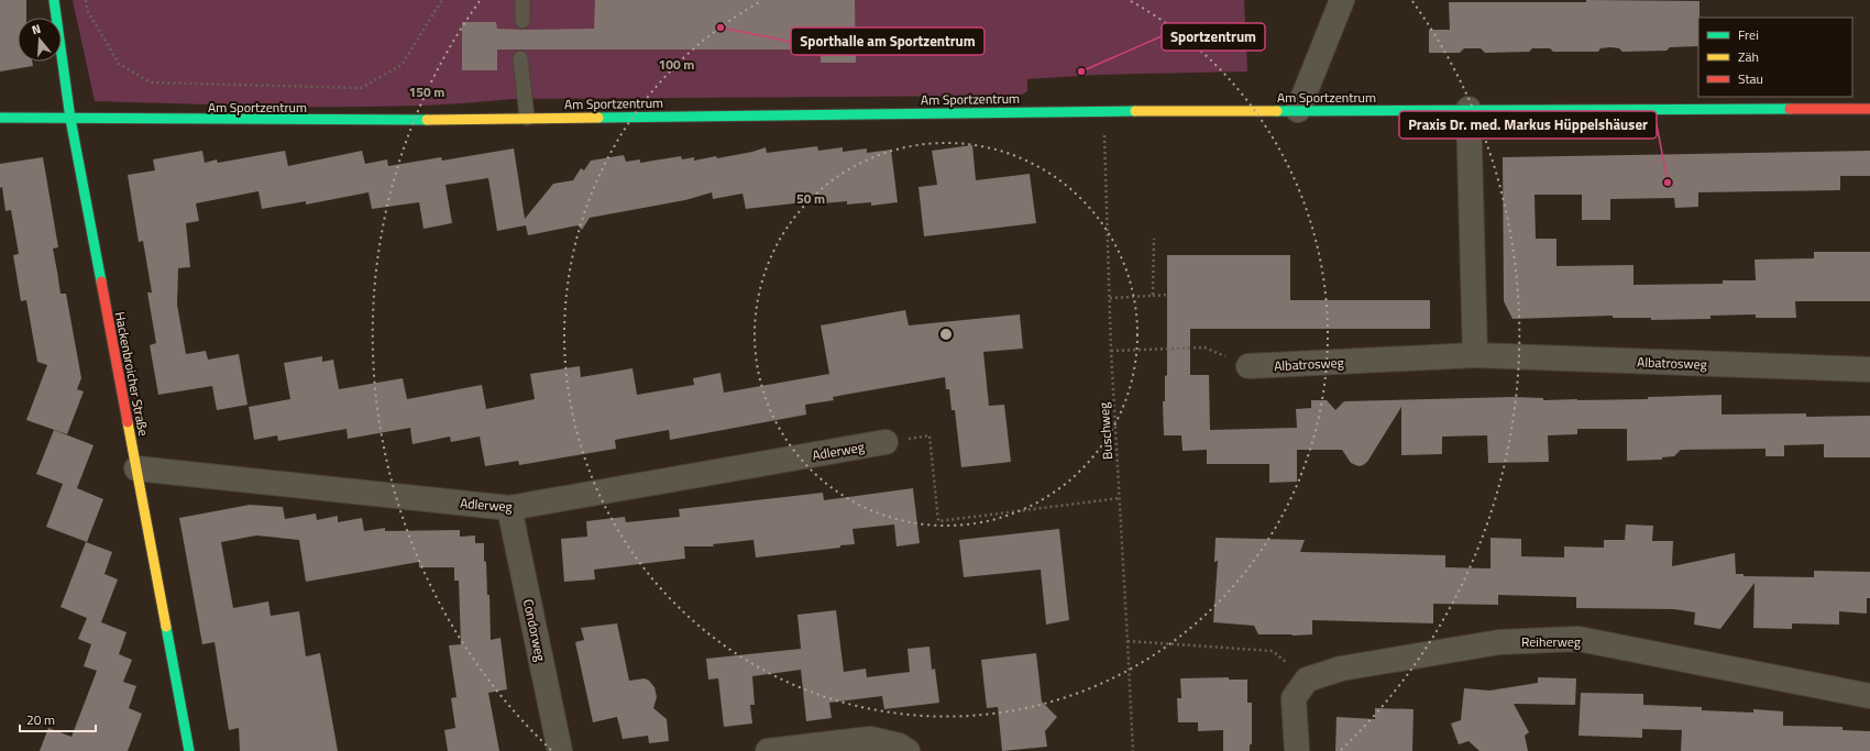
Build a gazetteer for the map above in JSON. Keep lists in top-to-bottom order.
{
  "streets": {
    "street": [
      "Am Sportzentrum",
      "Albatrosweg",
      "Hackenbroicher Straße",
      "Adlerweg",
      "Condorweg",
      "Reiherweg"
    ],
    "path": ["Buschweg"]
  },
  "crossings": [
    ["Am Sportzentrum", "Hackenbroicher Straße"],
    ["Am Sportzentrum", "Buschweg"],
    ["Hackenbroicher Straße", "Adlerweg"],
    ["Adlerweg", "Condorweg"]
  ],
  "places": ["Sporthalle am Sportzentrum", "Sportzentrum", "Praxis Dr. med. Markus Hüppelshäuser"],
  "legend": ["Frei", "Zäh", "Stau"],
  "scale_bar": "20 m",
  "north": "top",
  "rings": ["100 m", "150 m", "50 m"]
}
